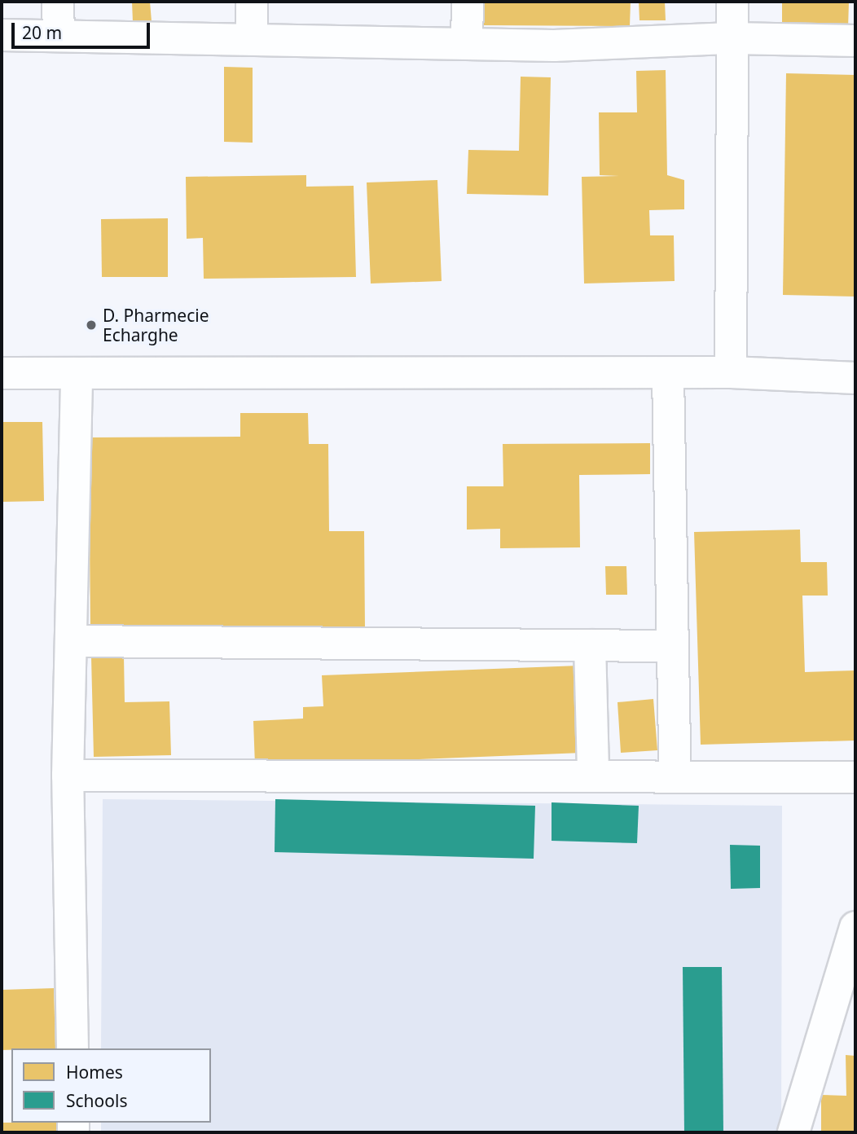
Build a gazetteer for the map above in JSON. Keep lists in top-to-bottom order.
{
  "places": ["D. Pharmecie Echarghe"],
  "legend": ["Homes", "Schools"],
  "scale_bar": "20 m"
}
